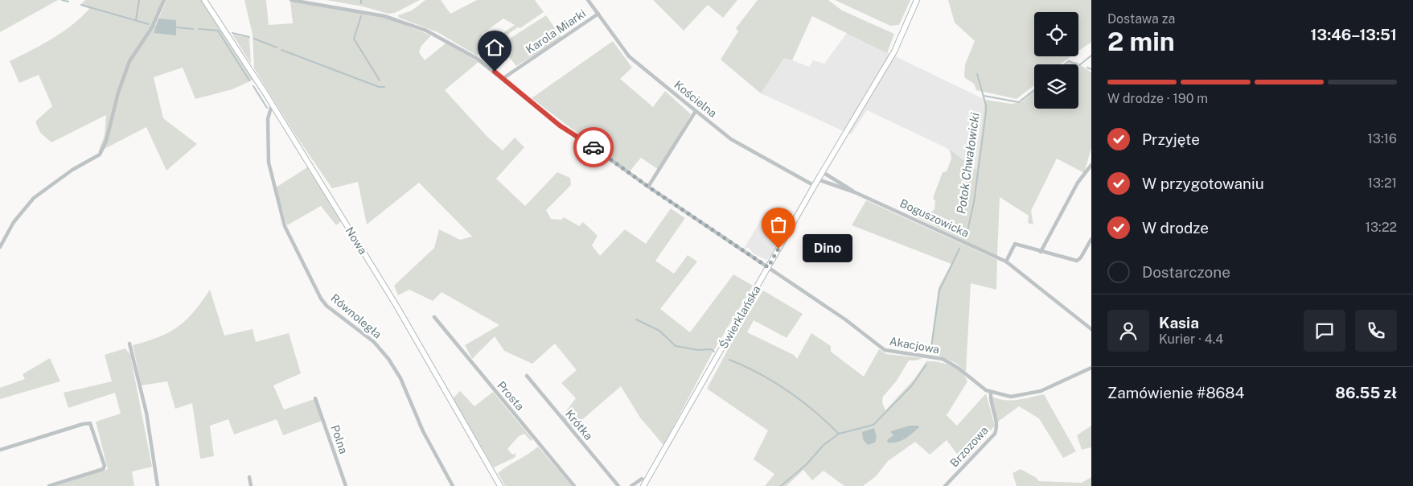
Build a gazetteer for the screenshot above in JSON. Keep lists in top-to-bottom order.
{
  "streets": {
    "street": [
      "Karola Miarki",
      "Kościelna",
      "Boguszowicka",
      "Nowa",
      "Równoległa",
      "Świerklańska",
      "Akacjowa",
      "Prosta",
      "Krótka",
      "Polna",
      "Brzozowa"
    ]
  },
  "crossings": [
    ["Karola Miarki", "Kościelna"],
    ["Karola Miarki", "Akacjowa"],
    ["Kościelna", "Świerklańska"],
    ["Boguszowicka", "Świerklańska"],
    ["Nowa", "Równoległa"],
    ["Świerklańska", "Akacjowa"],
    ["Akacjowa", "Brzozowa"]
  ],
  "water": ["Potok Chwałowicki"],
  "places": ["Dino"],
  "page": {
    "heading": ["2 min", "Dostawa za", "13:46–13:51"],
    "panel": [
      "Kasia",
      "Kurier · 4.4",
      "Zamówienie #8684",
      "86.55 zł"
    ],
    "bar": "W drodze · 190 m",
    "list": [
      ["Przyjęte", "13:16"],
      ["W przygotowaniu", "13:21"],
      ["W drodze", "13:22"],
      "Dostarczone"
    ],
    "bubble": "Dino"
  }
}
